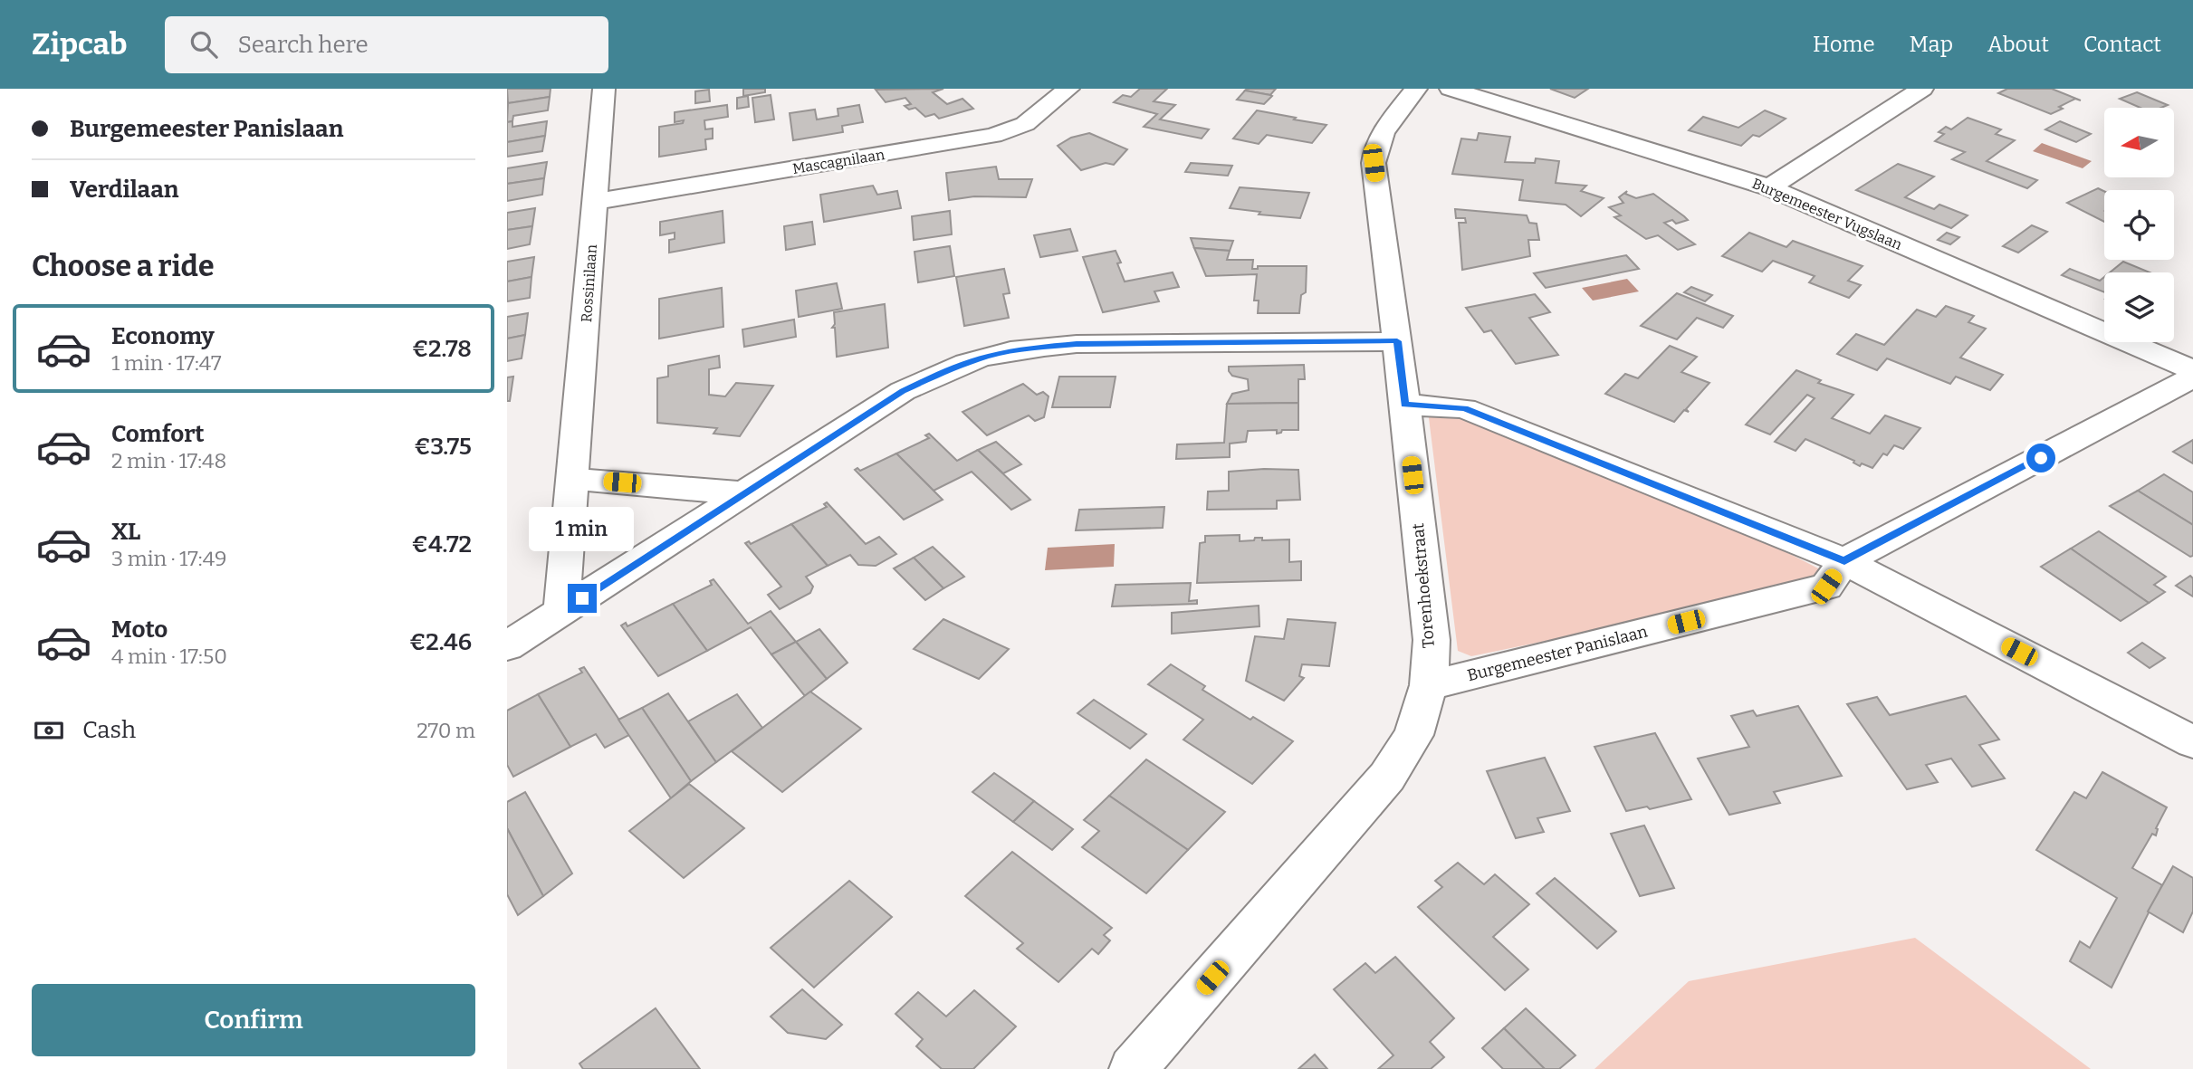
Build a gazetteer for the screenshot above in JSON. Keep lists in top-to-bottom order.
{
  "streets": {
    "street": [
      "Mascagnilaan",
      "Burgemeester Vugslaan",
      "Rossinilaan",
      "Torenhoekstraat",
      "Burgemeester Panislaan"
    ]
  },
  "crossings": [
    ["Mascagnilaan", "Rossinilaan"],
    ["Torenhoekstraat", "Burgemeester Panislaan"]
  ],
  "north": "left",
  "page": {
    "header": "Zipcab",
    "search": "Search here",
    "nav": [
      "Home",
      "Map",
      "About",
      "Contact"
    ],
    "banner": ["Burgemeester Panislaan", "Verdilaan"],
    "heading": "Choose a ride",
    "list": [
      {
        "name": "Economy",
        "note": "1 min · 17:47",
        "value": "€2.78"
      },
      {
        "name": "Comfort",
        "note": "2 min · 17:48",
        "value": "€3.75"
      },
      {
        "name": "XL",
        "note": "3 min · 17:49",
        "value": "€4.72"
      },
      {
        "name": "Moto",
        "note": "4 min · 17:50",
        "value": "€2.46"
      }
    ],
    "bubble": "1 min",
    "pay": ["Cash", "270 m"],
    "buttons": "Confirm"
  }
}
